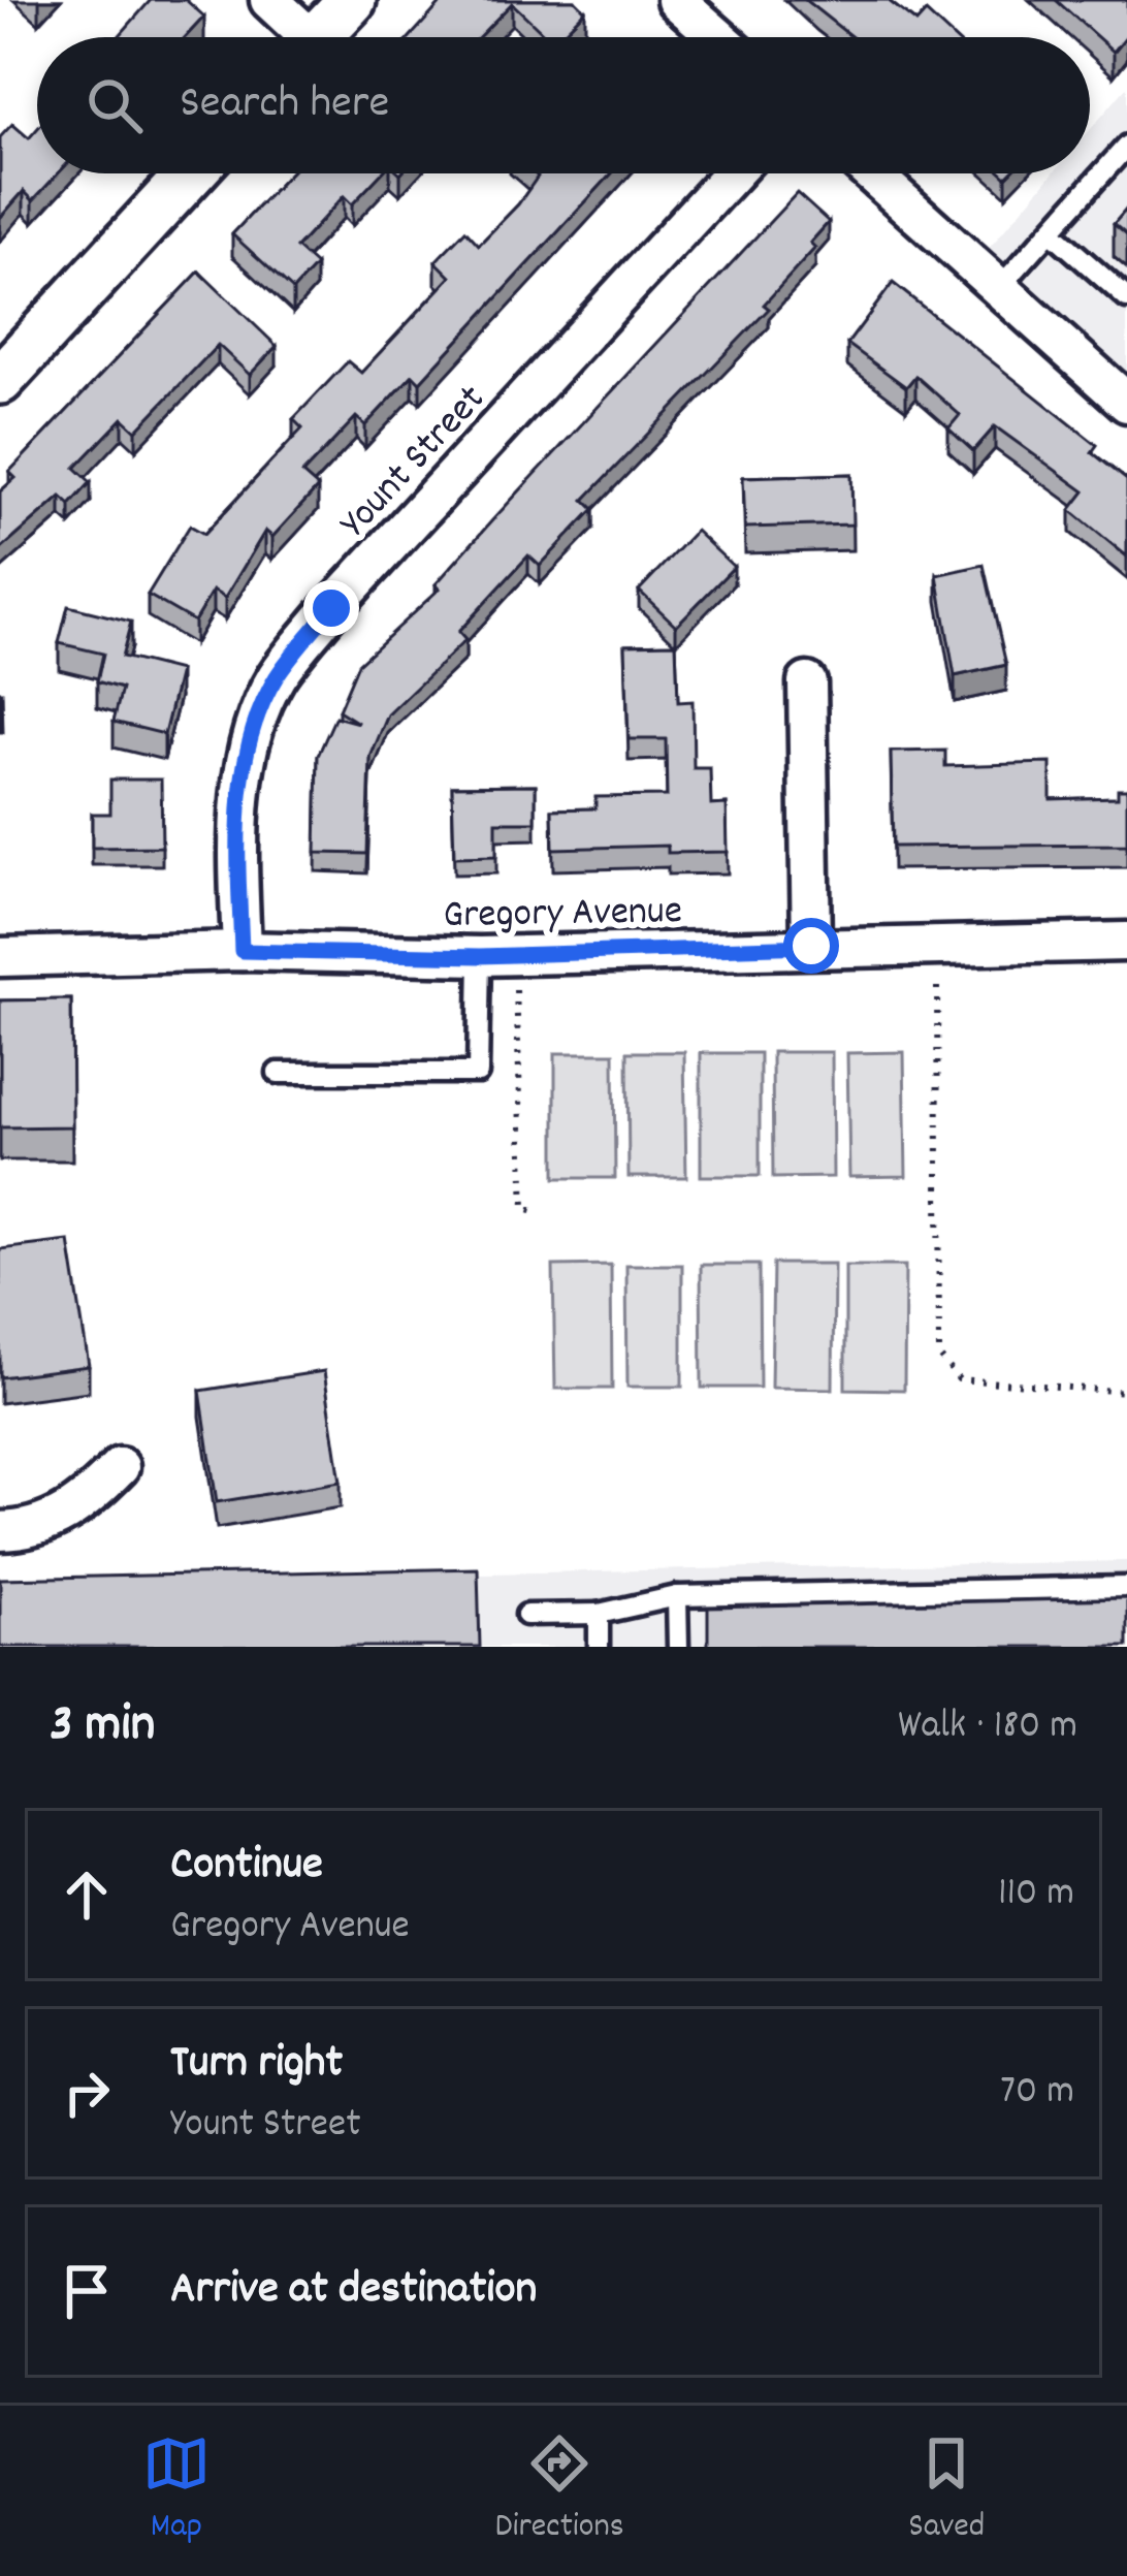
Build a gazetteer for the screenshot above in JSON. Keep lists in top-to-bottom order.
{
  "streets": {
    "street": ["Yount Street", "Gregory Avenue"]
  },
  "crossings": [
    ["Yount Street", "Gregory Avenue"]
  ],
  "page": {
    "search": "Search here",
    "heading": ["3 min", "Walk · 180 m"],
    "list": [
      ["Continue", "Gregory Avenue", "110 m"],
      ["Turn right", "Yount Street", "70 m"],
      "Arrive at destination"
    ],
    "nav": ["Map", "Directions", "Saved"]
  }
}
